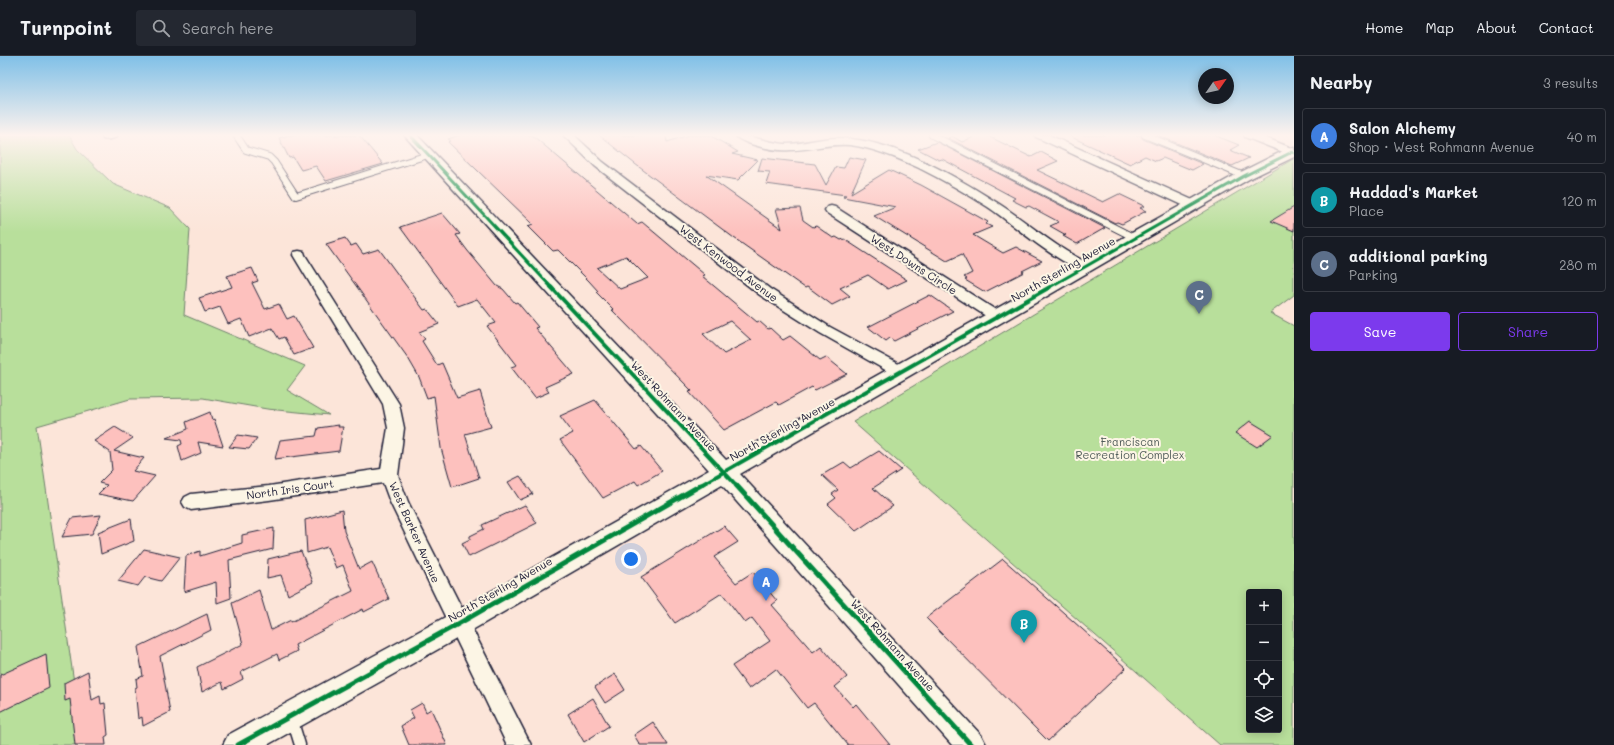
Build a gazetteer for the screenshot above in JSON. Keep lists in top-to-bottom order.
{
  "streets": {
    "street": [
      "West Kenwood Avenue",
      "West Downs Circle",
      "North Sterling Avenue",
      "West Rohmann Avenue",
      "North Iris Court",
      "West Barker Avenue"
    ]
  },
  "crossings": [
    ["West Kenwood Avenue", "North Sterling Avenue"],
    ["West Downs Circle", "North Sterling Avenue"],
    ["North Sterling Avenue", "West Rohmann Avenue"],
    ["North Sterling Avenue", "West Barker Avenue"],
    ["North Iris Court", "West Barker Avenue"]
  ],
  "parks": ["Franciscan Recreation Complex"],
  "north": "top right",
  "page": {
    "header": "Turnpoint",
    "search": "Search here",
    "nav": [
      "Home",
      "Map",
      "About",
      "Contact"
    ],
    "heading": ["Nearby", "3 results"],
    "list": [
      {
        "mark": "A",
        "name": "Salon Alchemy",
        "note": "Shop · West Rohmann Avenue",
        "value": "40 m"
      },
      {
        "mark": "B",
        "name": "Haddad's Market",
        "note": "Place",
        "value": "120 m"
      },
      {
        "mark": "C",
        "name": "additional parking",
        "note": "Parking",
        "value": "280 m"
      }
    ],
    "pins": ["C", "A", "B"],
    "buttons": ["Save", "Share"],
    "map_buttons": ["+", "−"]
  }
}
